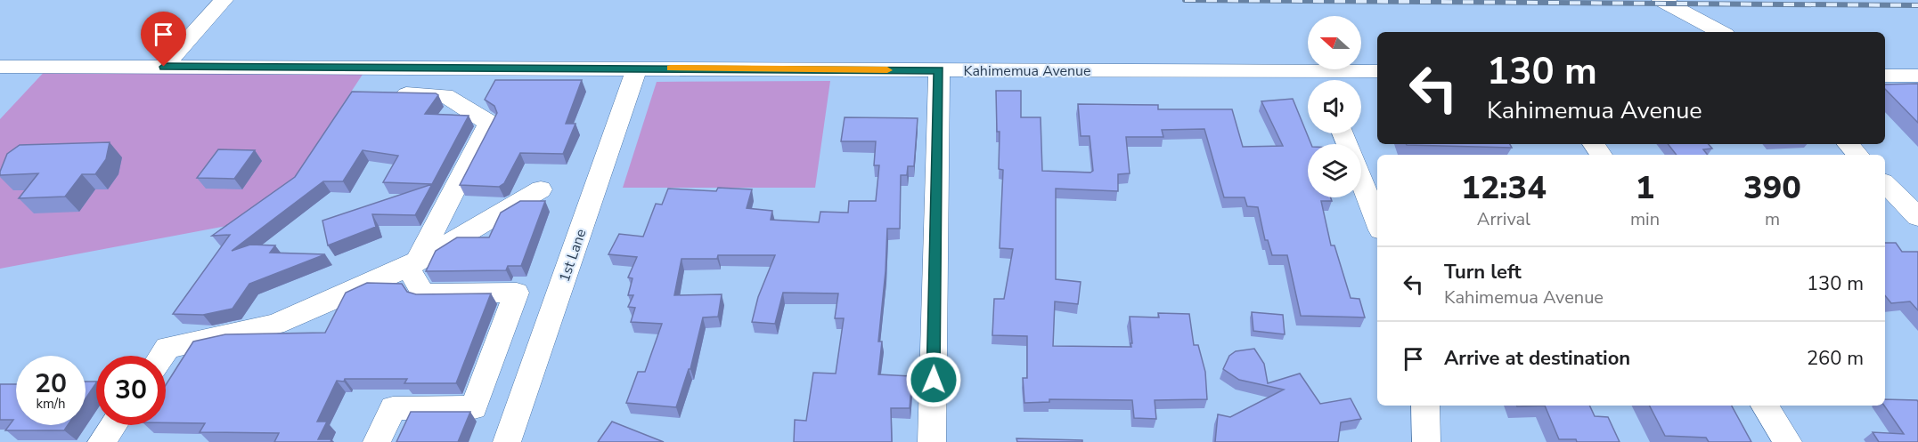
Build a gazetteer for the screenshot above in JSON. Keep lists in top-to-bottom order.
{
  "streets": {
    "street": ["Kahimemua Avenue", "1st Lane"]
  },
  "crossings": [
    ["Kahimemua Avenue", "1st Lane"]
  ],
  "north": "left",
  "page": {
    "turn": ["130 m", "Kahimemua Avenue"],
    "eta": [
      "12:34",
      "Arrival",
      "1",
      "min",
      "390",
      "m"
    ],
    "list": [
      {
        "name": "Turn left",
        "note": "Kahimemua Avenue",
        "value": "130 m"
      },
      {
        "name": "Arrive at destination",
        "value": "260 m"
      }
    ],
    "speed": "20 km/h",
    "limit": "30"
  }
}
